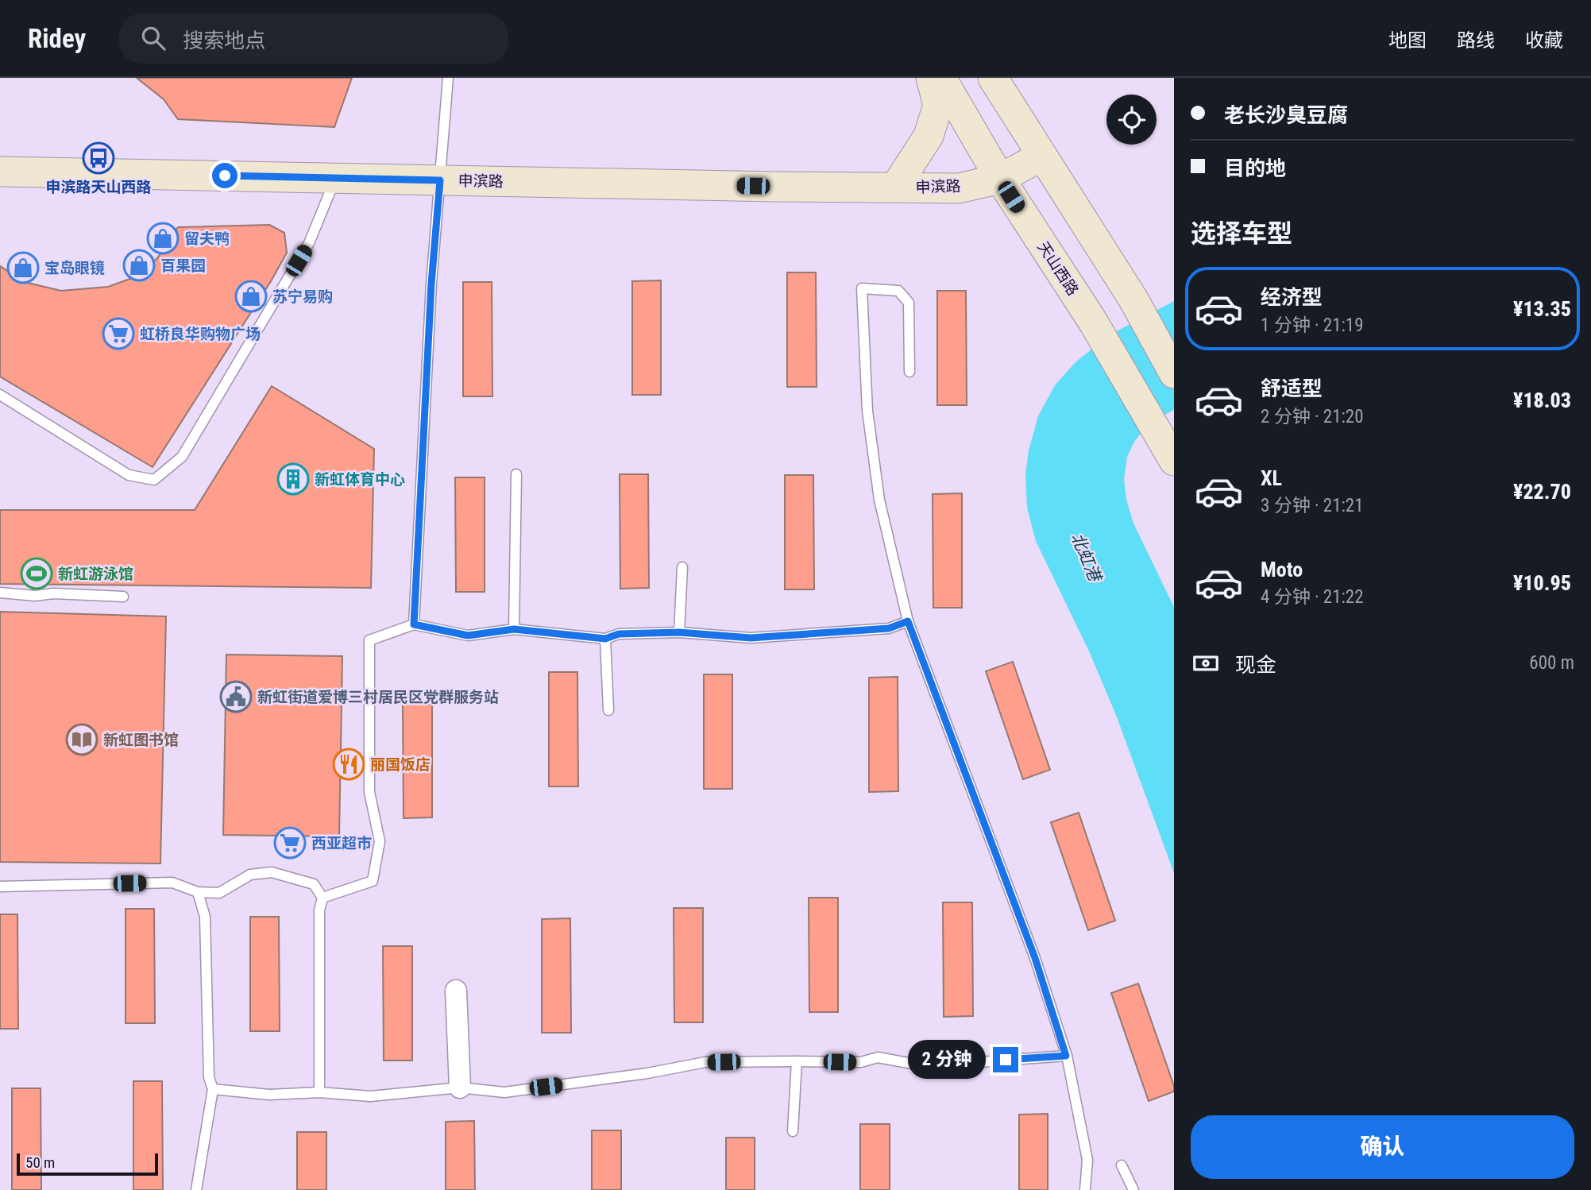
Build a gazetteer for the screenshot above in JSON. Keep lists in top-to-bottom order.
{
  "streets": {
    "main road": ["申滨路", "天山西路"]
  },
  "crossings": [
    ["申滨路", "天山西路"]
  ],
  "water": ["北虹港"],
  "places": {
    "bus stop": ["申滨路天山西路"],
    "shop": [
      "留夫鸭",
      "百果园",
      "宝岛眼镜",
      "苏宁易购"
    ],
    "supermarket": ["虹桥良华购物广场", "西亚超市"],
    "building": ["新虹体育中心"],
    "sports": ["新虹游泳馆"],
    "public building": ["新虹街道爱博三村居民区党群服务站"],
    "library": ["新虹图书馆"],
    "restaurant": ["丽国饭店"]
  },
  "scale_bar": "50 m",
  "page": {
    "header": "Ridey",
    "search": "搜索地点",
    "nav": ["地图", "路线", "收藏"],
    "banner": ["老长沙臭豆腐", "目的地"],
    "heading": "选择车型",
    "list": [
      {
        "name": "经济型",
        "note": "1 分钟 · 21:19",
        "value": "¥13.35"
      },
      {
        "name": "舒适型",
        "note": "2 分钟 · 21:20",
        "value": "¥18.03"
      },
      {
        "name": "XL",
        "note": "3 分钟 · 21:21",
        "value": "¥22.70"
      },
      {
        "name": "Moto",
        "note": "4 分钟 · 21:22",
        "value": "¥10.95"
      }
    ],
    "pay": ["现金", "600 m"],
    "bubble": "2 分钟",
    "buttons": "确认",
    "scale": "50 m"
  }
}
